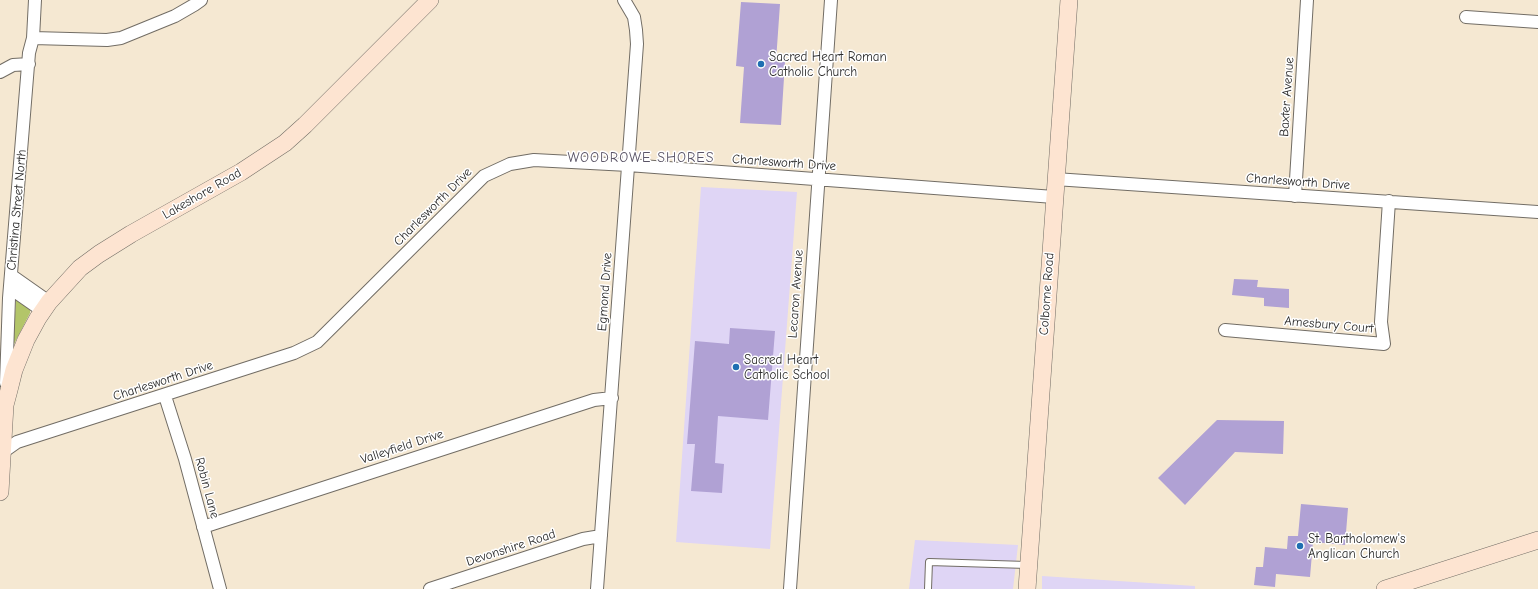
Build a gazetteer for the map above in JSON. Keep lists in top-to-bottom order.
{
  "streets": {
    "street": [
      "Baxter Avenue",
      "Charlesworth Drive",
      "Lakeshore Road",
      "Christina Street North",
      "Egmond Drive",
      "Lecaron Avenue",
      "Colborne Road",
      "Amesbury Court",
      "Valleyfield Drive",
      "Robin Lane",
      "Devonshire Road"
    ]
  },
  "crossings": [
    ["Baxter Avenue", "Charlesworth Drive"],
    ["Charlesworth Drive", "Christina Street North"],
    ["Charlesworth Drive", "Egmond Drive"],
    ["Charlesworth Drive", "Lecaron Avenue"],
    ["Charlesworth Drive", "Colborne Road"],
    ["Charlesworth Drive", "Amesbury Court"],
    ["Charlesworth Drive", "Robin Lane"],
    ["Lakeshore Road", "Christina Street North"],
    ["Egmond Drive", "Valleyfield Drive"],
    ["Egmond Drive", "Devonshire Road"],
    ["Valleyfield Drive", "Robin Lane"]
  ],
  "districts": ["WOODROWE SHORES"],
  "places": ["Sacred Heart Roman Catholic Church", "Sacred Heart Catholic School", "St. Bartholomew's Anglican Church"]
}
